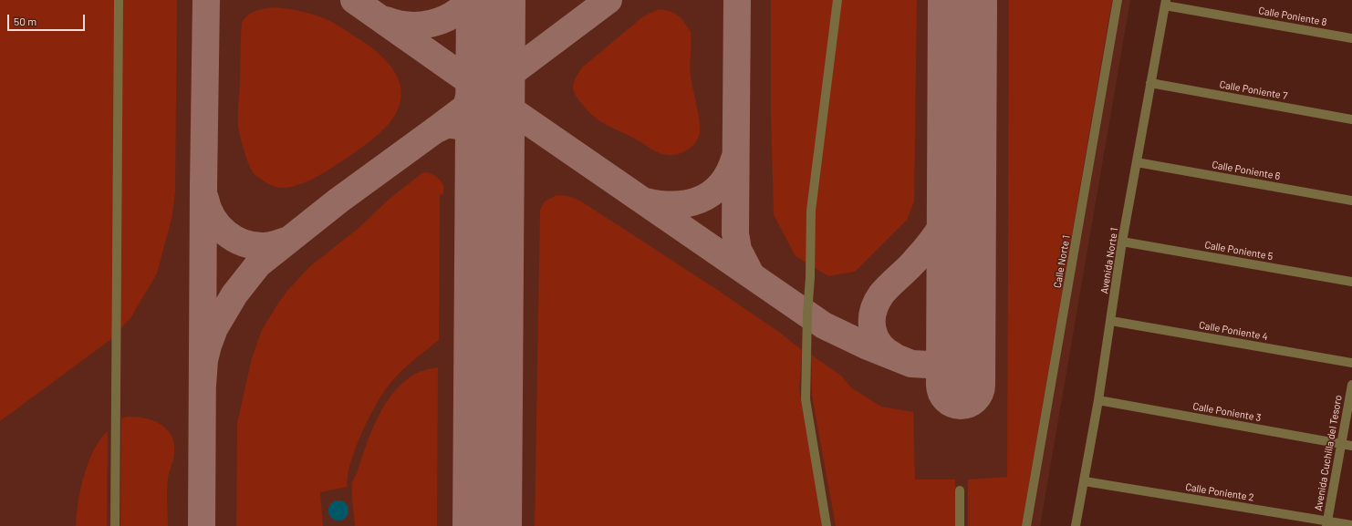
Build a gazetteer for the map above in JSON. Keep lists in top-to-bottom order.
{
  "streets": {
    "street": [
      "Calle Poniente 8",
      "Calle Poniente 7",
      "Calle Poniente 6",
      "Calle Poniente 5",
      "Avenida Norte 1",
      "Calle Norte 1",
      "Calle Poniente 4",
      "Calle Poniente 3",
      "Avenida Cuchilla del Tesoro",
      "Calle Poniente 2"
    ]
  },
  "crossings": [
    ["Calle Poniente 8", "Avenida Norte 1"],
    ["Calle Poniente 7", "Avenida Norte 1"],
    ["Calle Poniente 6", "Avenida Norte 1"],
    ["Calle Poniente 5", "Avenida Norte 1"],
    ["Avenida Norte 1", "Calle Poniente 4"],
    ["Avenida Norte 1", "Calle Poniente 3"],
    ["Avenida Norte 1", "Calle Poniente 2"],
    ["Calle Poniente 3", "Avenida Cuchilla del Tesoro"],
    ["Avenida Cuchilla del Tesoro", "Calle Poniente 2"]
  ],
  "scale_bar": "50 m"
}
